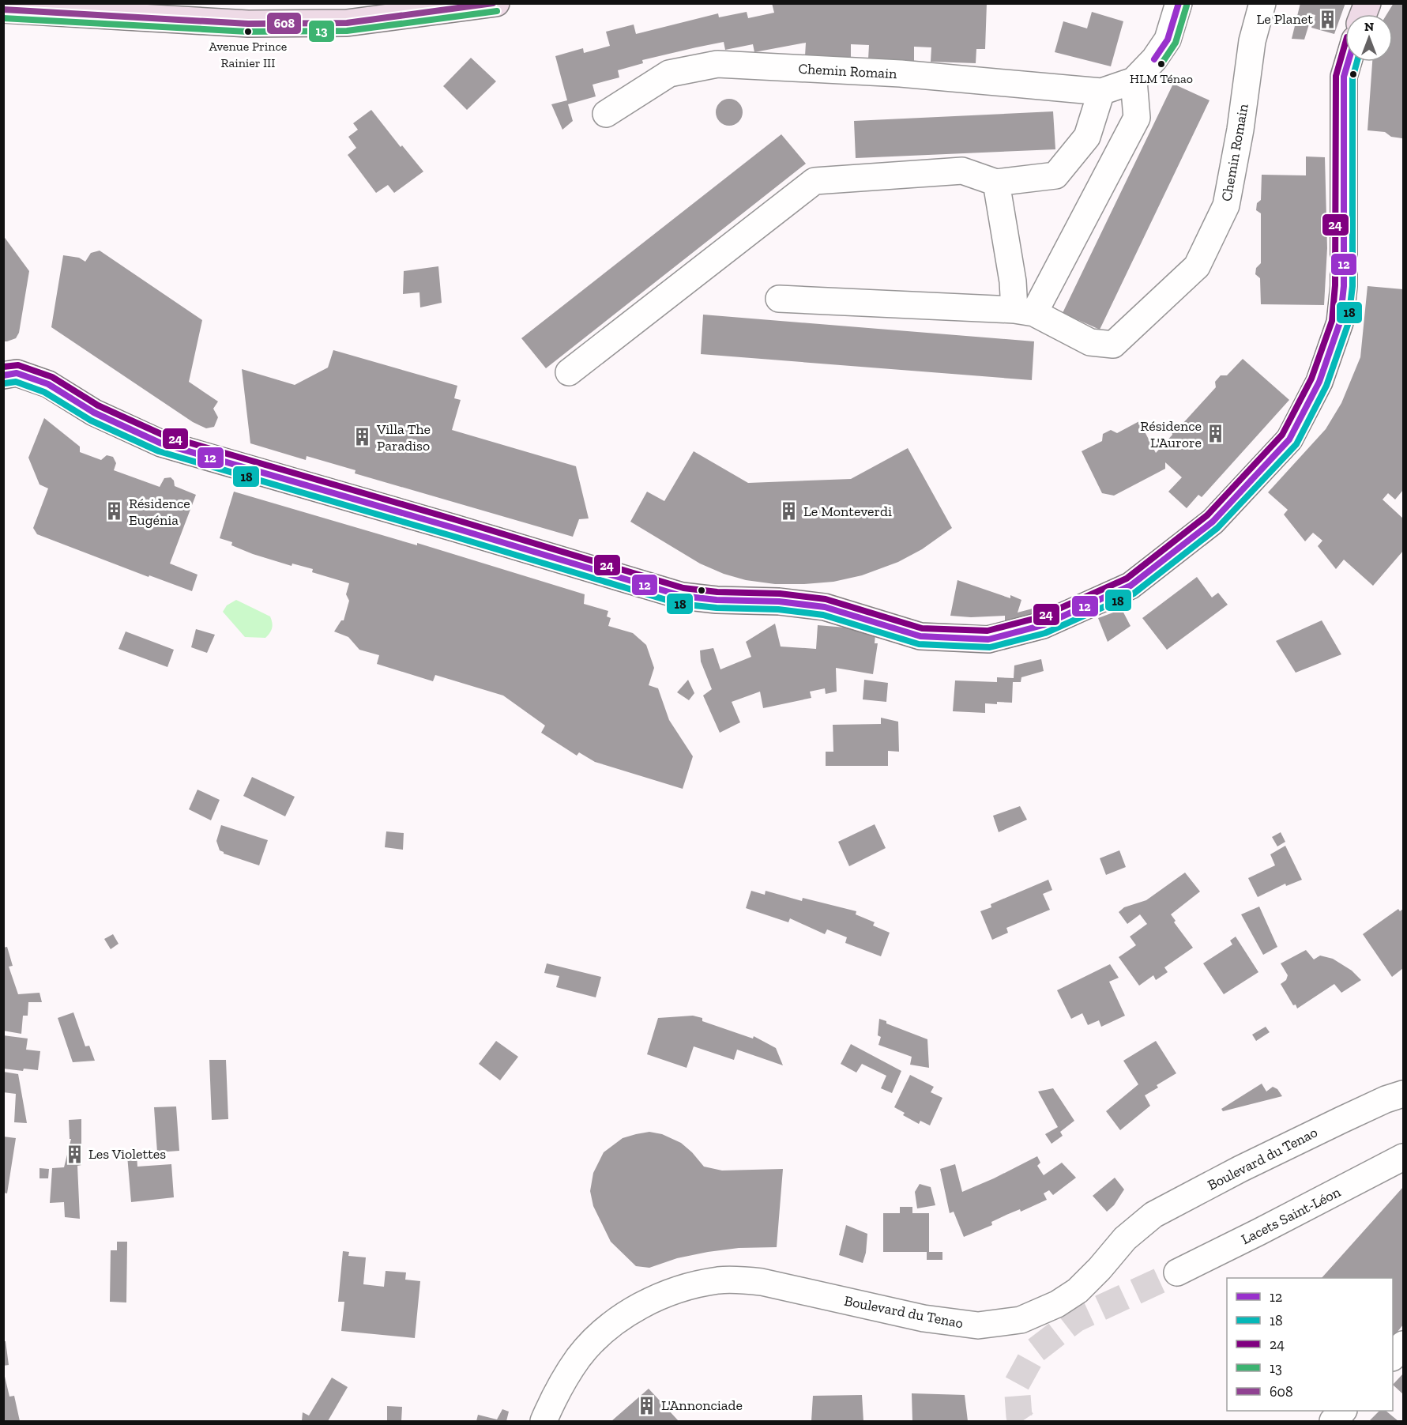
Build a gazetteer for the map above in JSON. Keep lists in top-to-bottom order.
{
  "streets": {
    "street": ["Chemin Romain", "Boulevard du Tenao", "Lacets Saint-Léon"]
  },
  "places": {
    "building": [
      "Le Planet",
      "Résidence L'Aurore",
      "Villa The Paradiso",
      "Résidence Eugénia",
      "Le Monteverdi",
      "Les Violettes",
      "L'Annonciade"
    ],
    "other": ["Avenue Prince Rainier III", "HLM Ténao"]
  },
  "lines": [
    "transit line 12",
    "transit line 608",
    "transit line 13",
    "transit line 24",
    "transit line 18"
  ],
  "legend": [
    "12",
    "18",
    "24",
    "13",
    "608"
  ],
  "north": "top"
}
